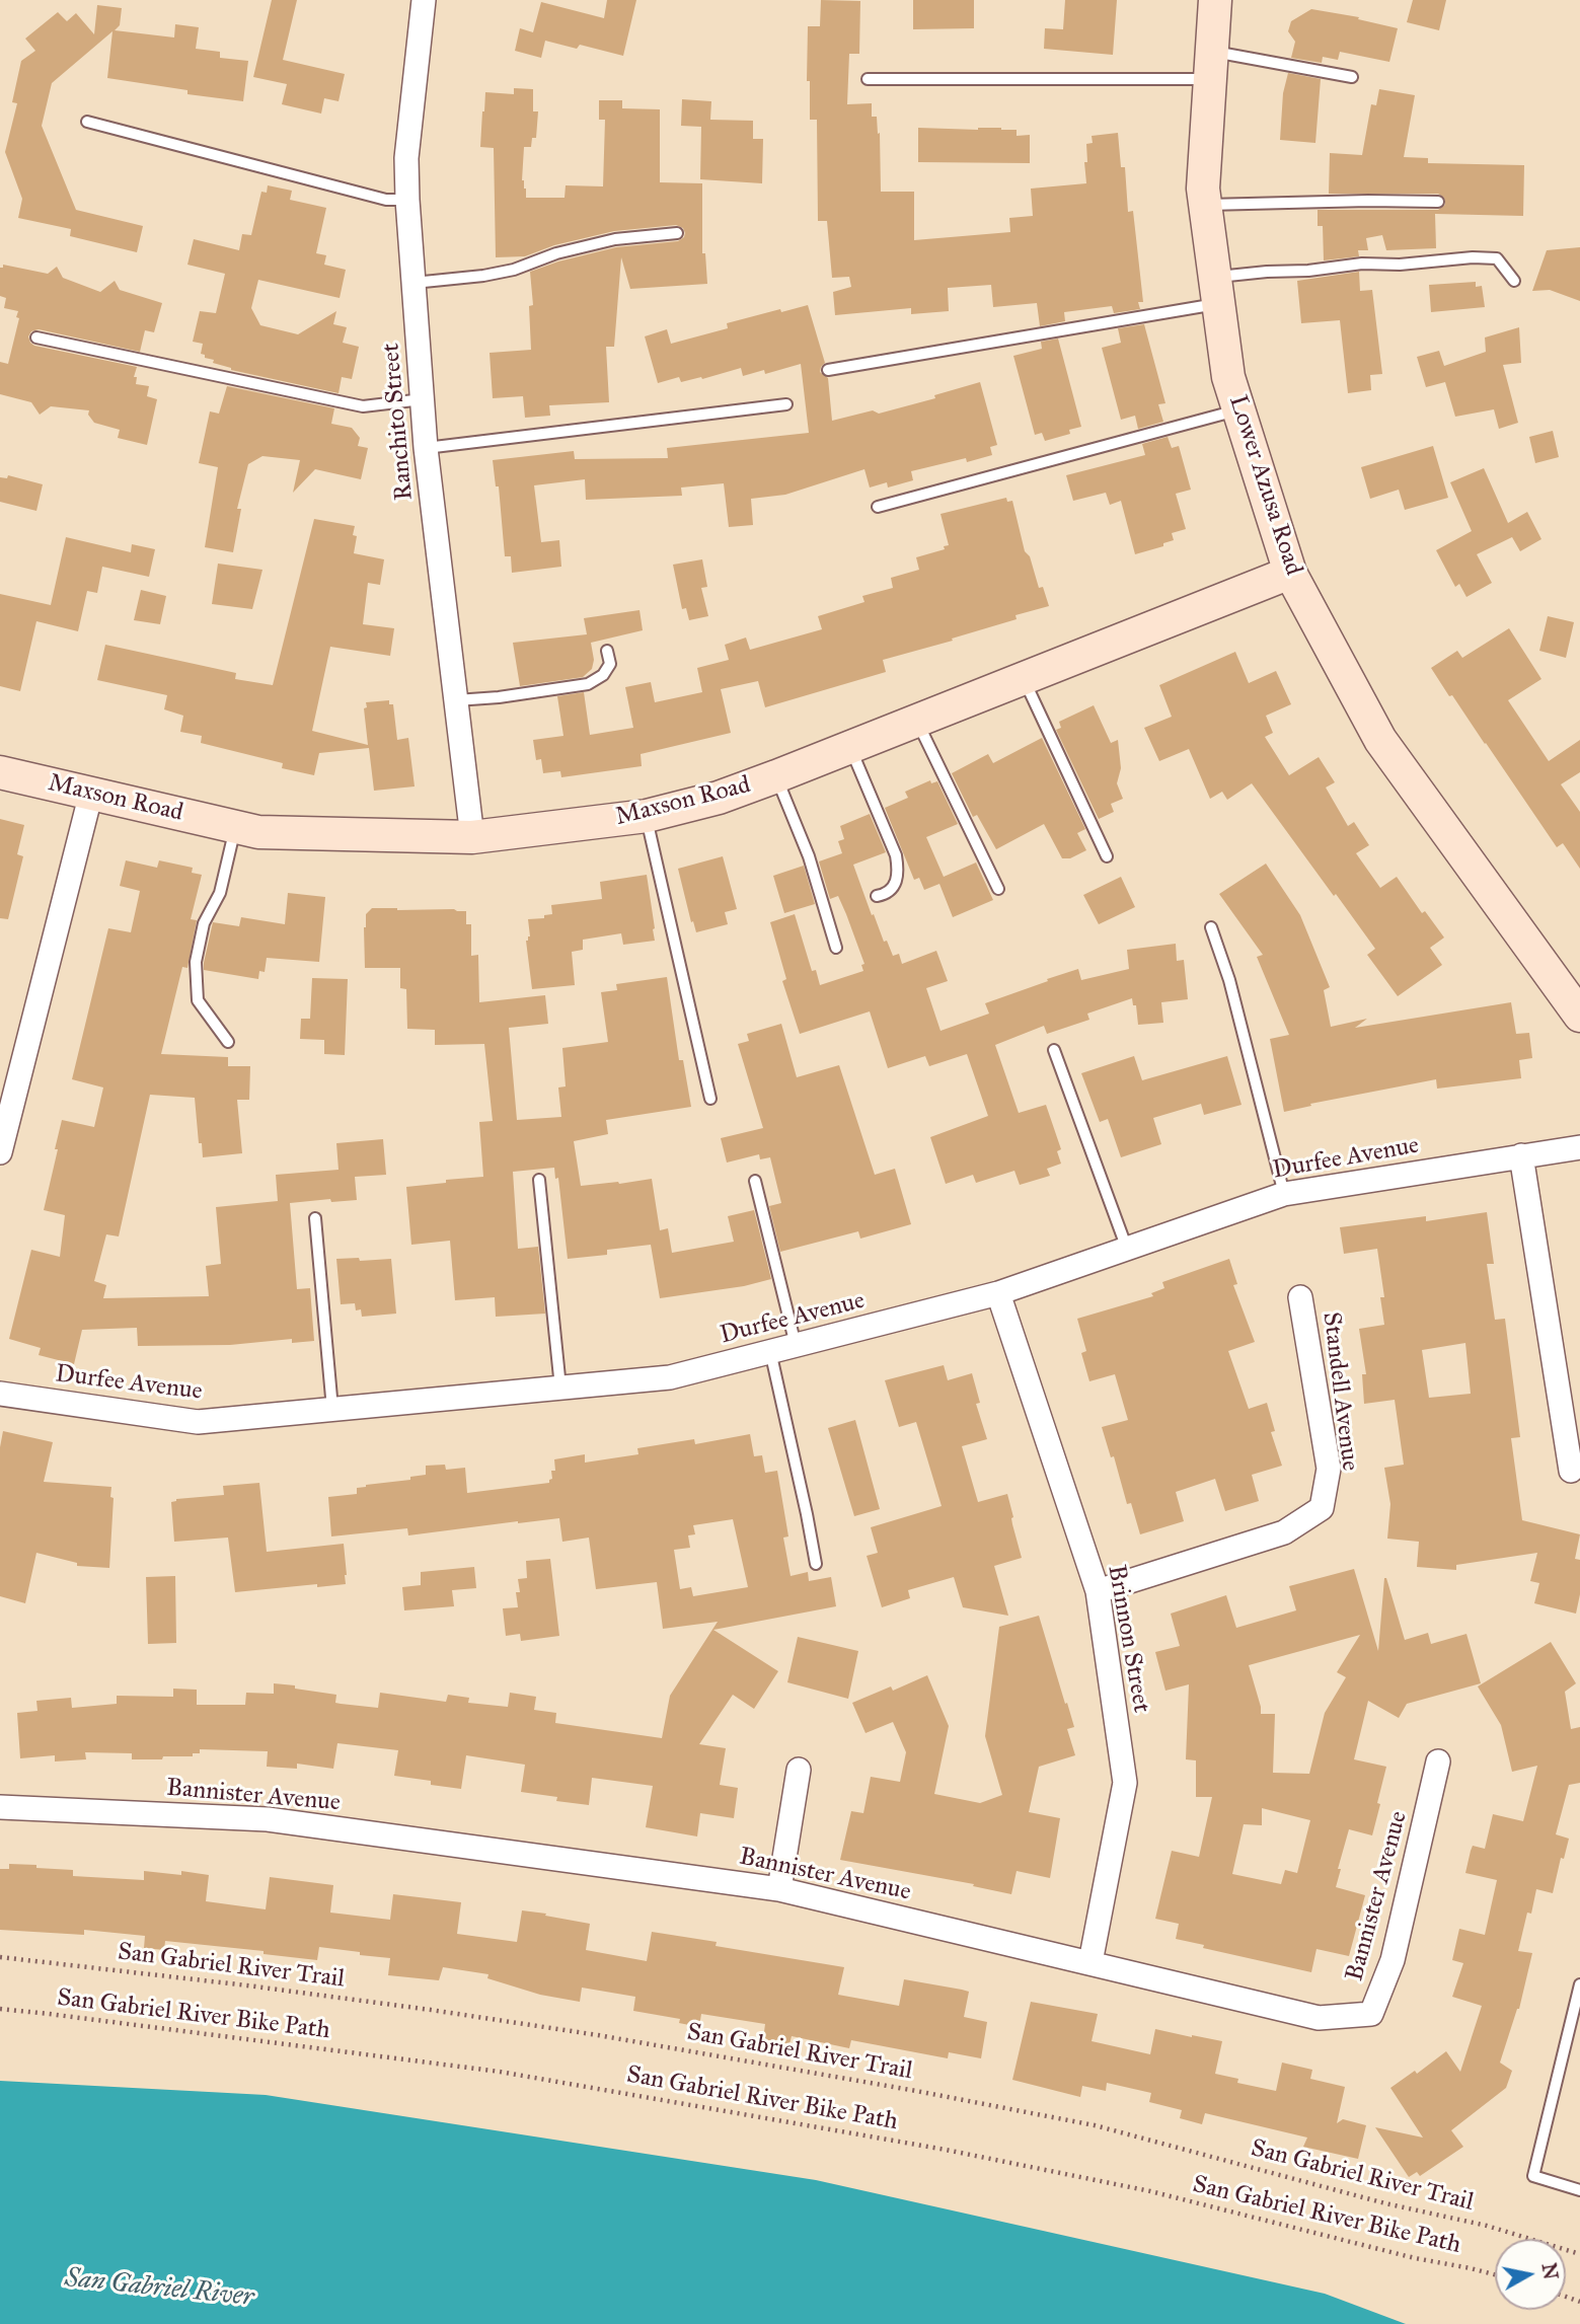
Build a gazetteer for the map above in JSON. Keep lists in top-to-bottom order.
{
  "streets": {
    "street": [
      "Ranchito Street",
      "Lower Azusa Road",
      "Maxson Road",
      "Durfee Avenue",
      "Standell Avenue",
      "Brinnon Street",
      "Bannister Avenue"
    ],
    "path": ["San Gabriel River Trail", "San Gabriel River Bike Path"]
  },
  "crossings": [
    ["Ranchito Street", "Maxson Road"],
    ["Lower Azusa Road", "Maxson Road"],
    ["Durfee Avenue", "Brinnon Street"],
    ["Standell Avenue", "Brinnon Street"],
    ["Brinnon Street", "Bannister Avenue"]
  ],
  "water": ["San Gabriel River"],
  "north": "right"
}
